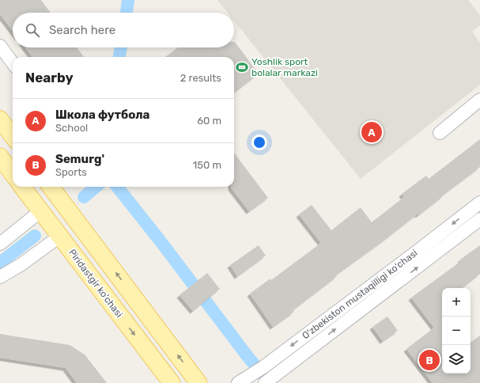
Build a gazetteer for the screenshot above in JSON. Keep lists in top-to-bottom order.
{
  "streets": {
    "main road": ["Piridastgir ko'chasi"],
    "street": ["O'zbekiston mustaqilligi ko'chasi"]
  },
  "places": {
    "sports": ["Yoshlik sport bolalar markazi"]
  },
  "page": {
    "search": "Search here",
    "heading": ["Nearby", "2 results"],
    "list": [
      {
        "mark": "A",
        "name": "Школа футбола",
        "note": "School",
        "value": "60 m"
      },
      {
        "mark": "B",
        "name": "Semurg'",
        "note": "Sports",
        "value": "150 m"
      }
    ],
    "pins": ["A", "B"],
    "map_buttons": ["+", "−"]
  }
}
